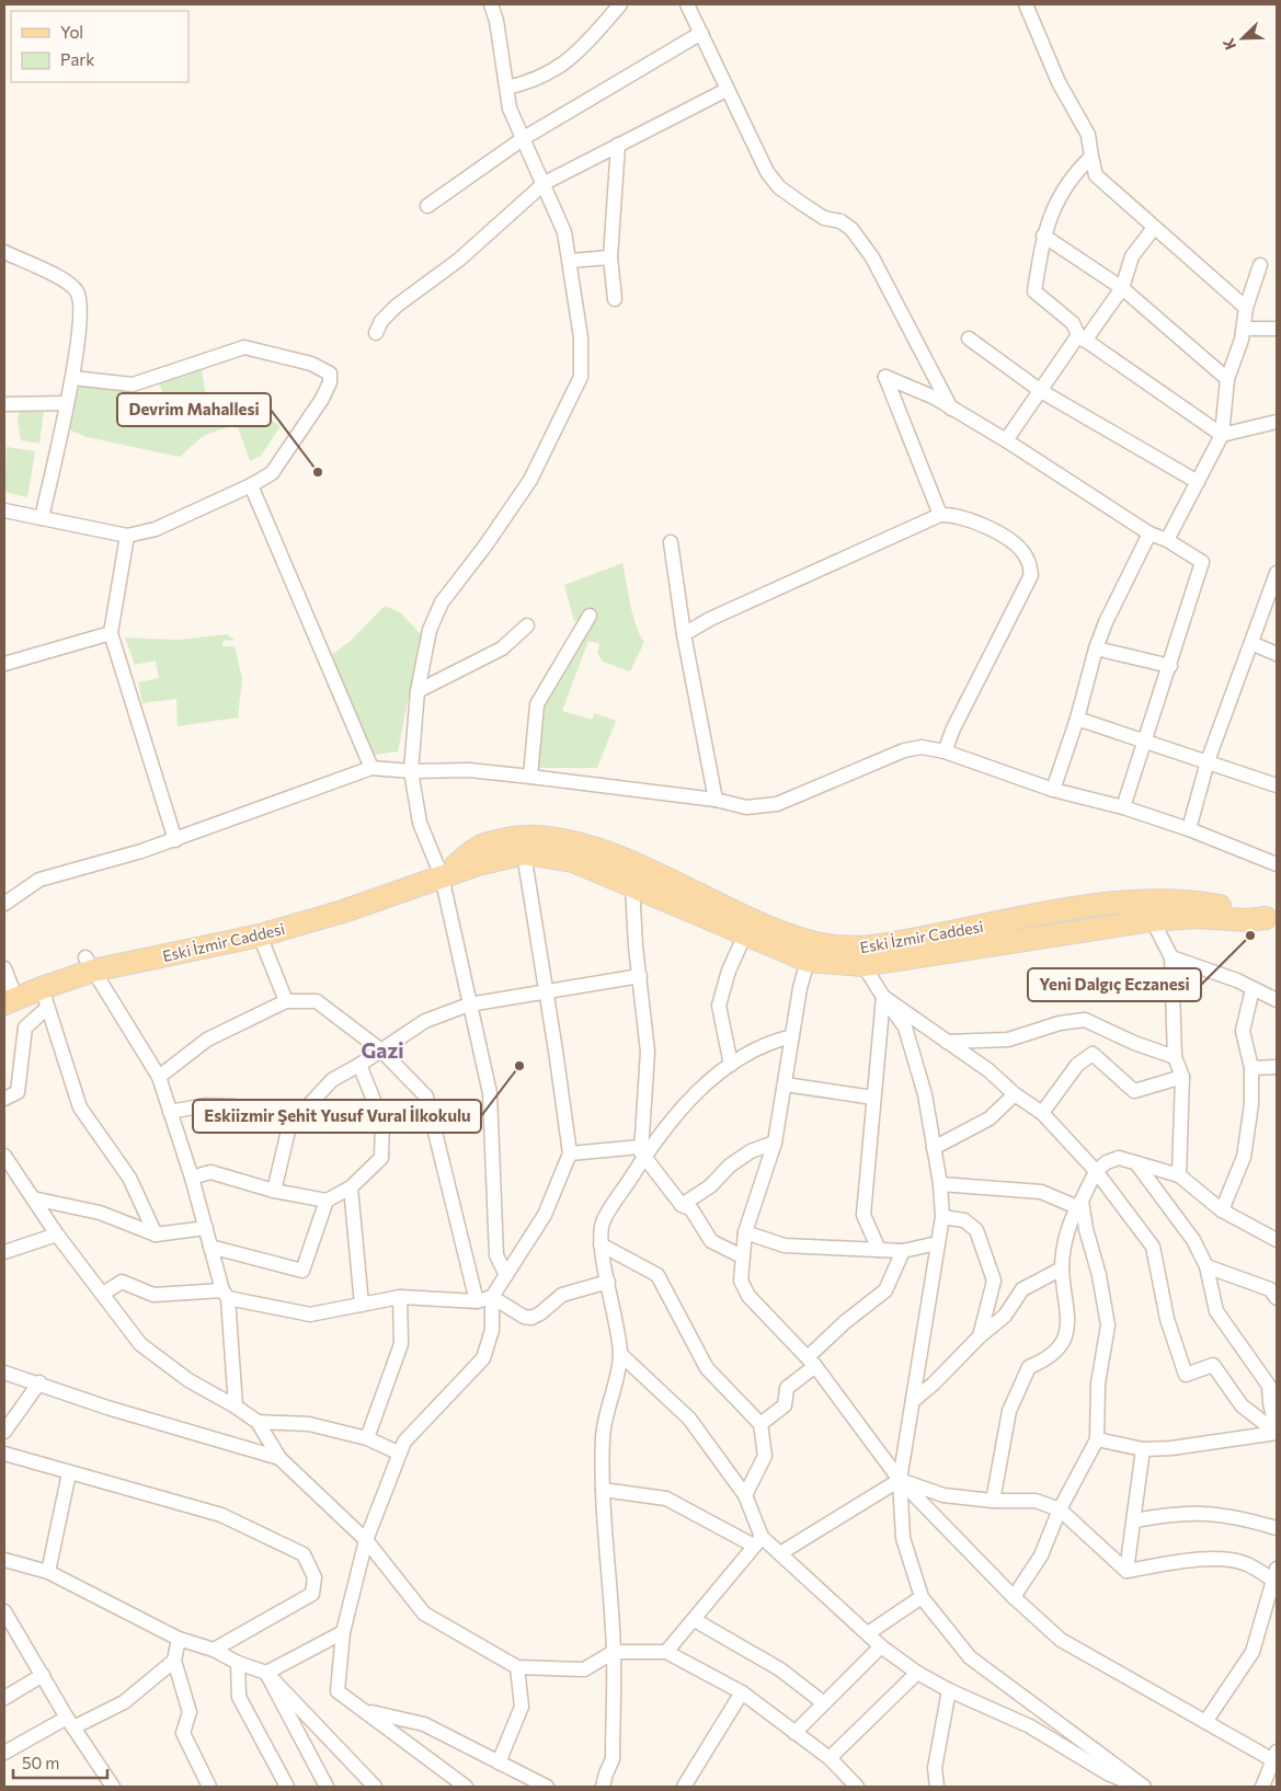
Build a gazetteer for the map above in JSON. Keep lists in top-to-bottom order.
{
  "streets": {
    "main road": ["Eski İzmir Caddesi"]
  },
  "districts": ["Gazi"],
  "places": ["Devrim Mahallesi", "Yeni Dalgıç Eczanesi", "Eskiizmir Şehit Yusuf Vural İlkokulu"],
  "legend": ["Yol", "Park"],
  "scale_bar": "50 m",
  "north": "bottom left"
}
